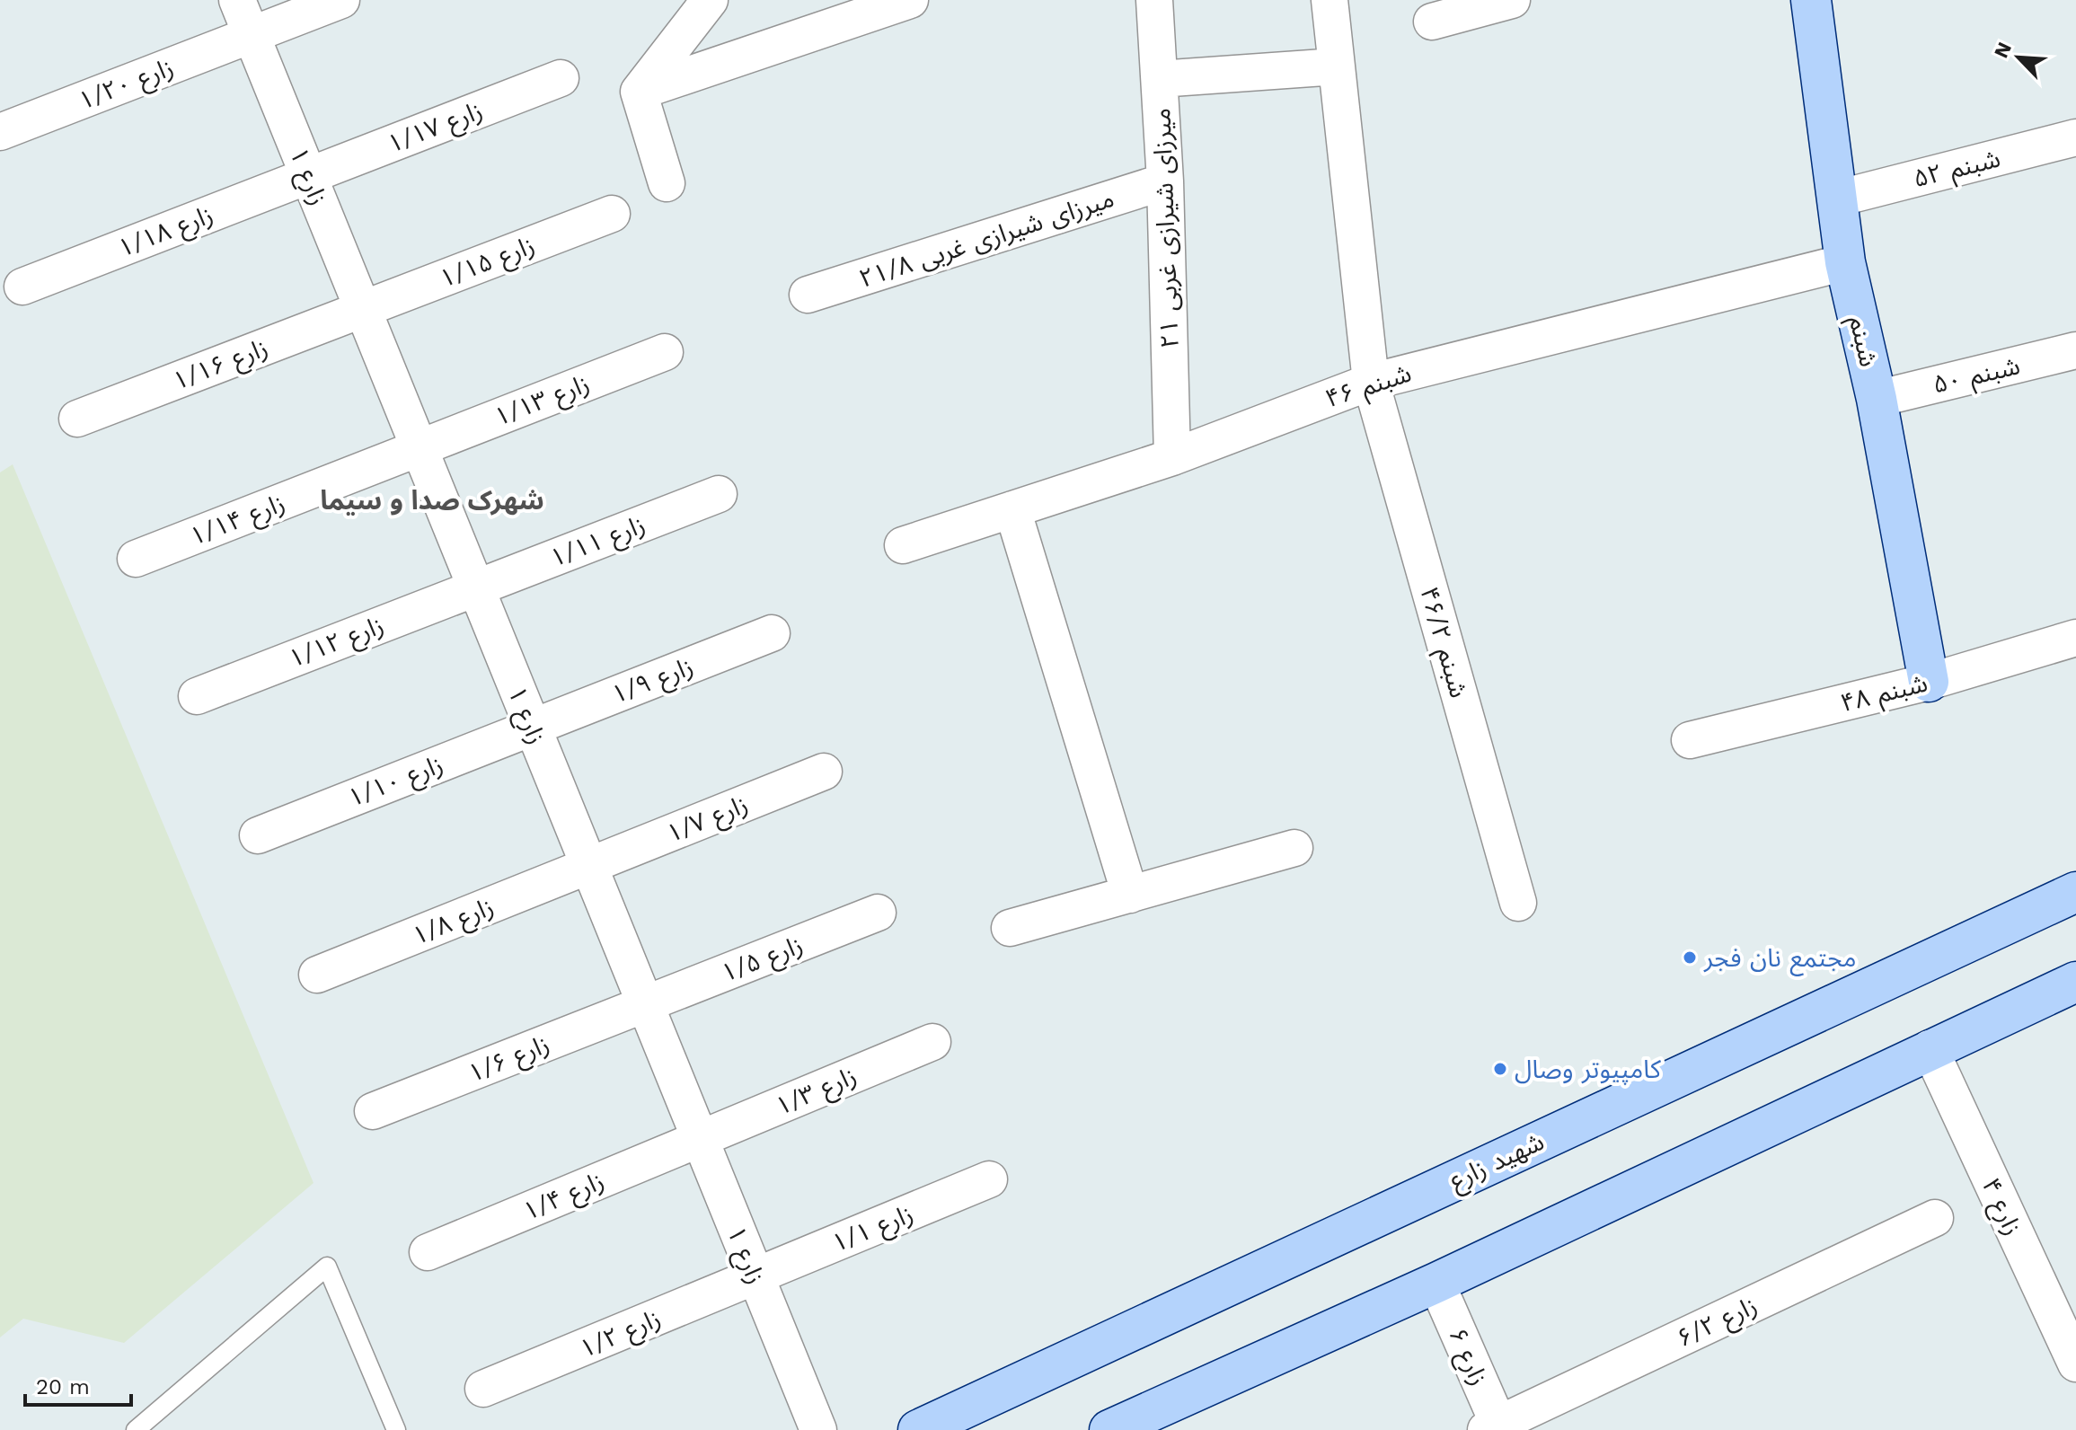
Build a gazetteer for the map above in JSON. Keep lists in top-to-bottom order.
{
  "streets": {
    "street": [
      "۱/۲۰ زارع",
      "۱/۱۷ زارع",
      "۵۲ شبنم",
      "۱ زارع",
      "۲۱ میرزای شیرازی غربی",
      "۱/۱۸ زارع",
      "۲۱/۸ میرزای شیرازی غربی",
      "۱/۱۵ زارع",
      "شبنم",
      "۱/۱۶ زارع",
      "۵۰ شبنم",
      "۴۶ شبنم",
      "۱/۱۳ زارع",
      "۱/۱۴ زارع",
      "۱/۱۱ زارع",
      "۱/۱۲ زارع",
      "۴۶/۲ شبنم",
      "۱/۹ زارع",
      "۴۸ شبنم",
      "۱/۱۰ زارع",
      "۱/۷ زارع",
      "۱/۸ زارع",
      "۱/۵ زارع",
      "۱/۶ زارع",
      "۱/۳ زارع",
      "شهید زارع",
      "۱/۴ زارع",
      "۴ زارع",
      "۱/۱ زارع",
      "۶/۲ زارع",
      "۱/۲ زارع",
      "۶ زارع"
    ]
  },
  "crossings": [
    ["۱/۲۰ زارع", "۱ زارع"],
    ["۱/۱۷ زارع", "۱ زارع"],
    ["۱/۱۷ زارع", "۱/۱۸ زارع"],
    ["۵۲ شبنم", "شبنم"],
    ["۱ زارع", "۱/۱۸ زارع"],
    ["۱ زارع", "۱/۱۵ زارع"],
    ["۱ زارع", "۱/۱۶ زارع"],
    ["۱ زارع", "۱/۱۳ زارع"],
    ["۱ زارع", "۱/۱۴ زارع"],
    ["۱ زارع", "۱/۱۱ زارع"],
    ["۱ زارع", "۱/۱۲ زارع"],
    ["۱ زارع", "۱/۹ زارع"],
    ["۱ زارع", "۱/۱۰ زارع"],
    ["۱ زارع", "۱/۷ زارع"],
    ["۱ زارع", "۱/۸ زارع"],
    ["۱ زارع", "۱/۵ زارع"],
    ["۱ زارع", "۱/۶ زارع"],
    ["۱ زارع", "۱/۳ زارع"],
    ["۱ زارع", "۱/۴ زارع"],
    ["۱ زارع", "۱/۱ زارع"],
    ["۱ زارع", "۱/۲ زارع"],
    ["۲۱ میرزای شیرازی غربی", "۲۱/۸ میرزای شیرازی غربی"],
    ["۲۱ میرزای شیرازی غربی", "۴۶ شبنم"],
    ["۱/۱۵ زارع", "۱/۱۶ زارع"],
    ["شبنم", "۵۰ شبنم"],
    ["شبنم", "۴۶ شبنم"],
    ["شبنم", "۴۸ شبنم"],
    ["۴۶ شبنم", "۴۶/۲ شبنم"],
    ["۱/۱۳ زارع", "۱/۱۴ زارع"],
    ["۱/۱۱ زارع", "۱/۱۲ زارع"],
    ["۱/۹ زارع", "۱/۱۰ زارع"],
    ["۱/۷ زارع", "۱/۸ زارع"],
    ["۱/۵ زارع", "۱/۶ زارع"],
    ["۱/۳ زارع", "۱/۴ زارع"],
    ["۱/۱ زارع", "۱/۲ زارع"],
    ["۶/۲ زارع", "۶ زارع"]
  ],
  "districts": ["شهرک صدا و سیما"],
  "places": ["مجتمع نان فجر", "کامپیوتر وصال"],
  "scale_bar": "20 m",
  "north": "top left"
}
